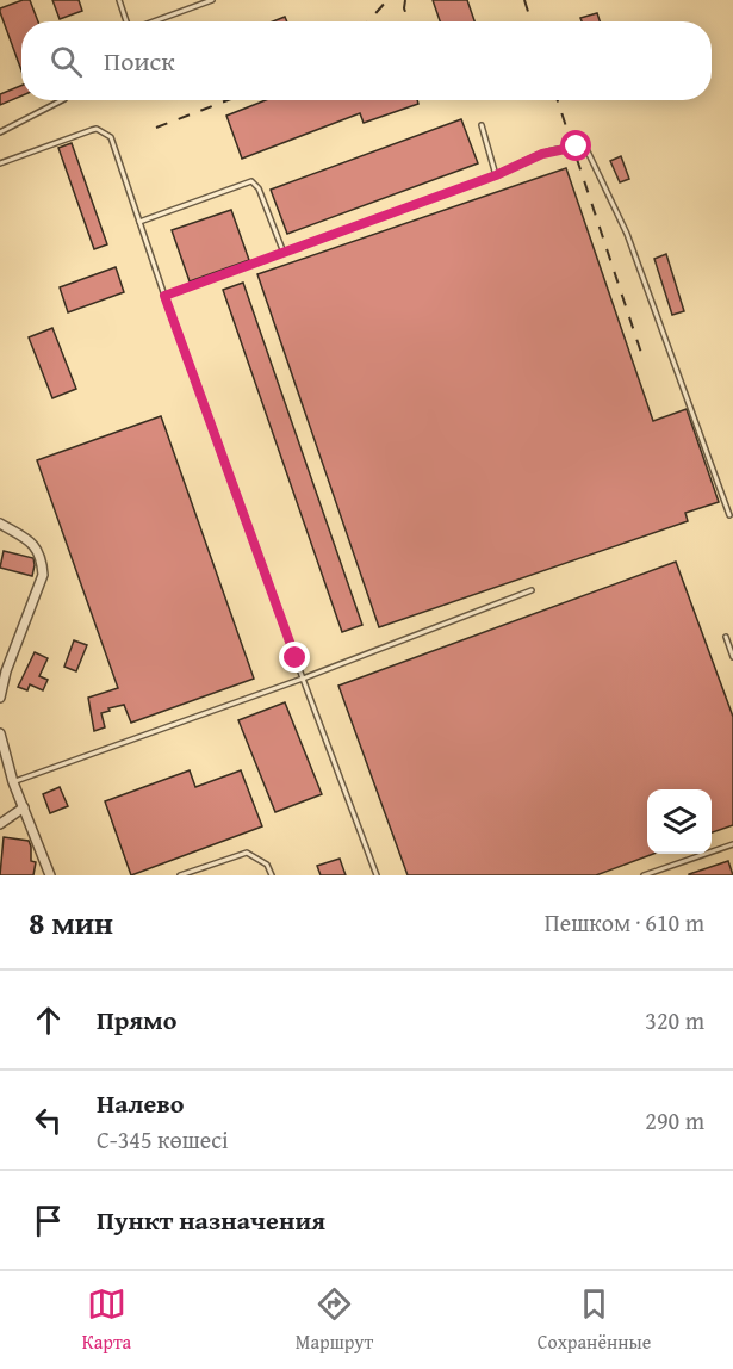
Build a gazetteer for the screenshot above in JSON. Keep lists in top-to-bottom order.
{
  "page": {
    "search": "Поиск",
    "heading": ["8 мин", "Пешком · 610 m"],
    "list": [
      ["Прямо", "320 m"],
      ["Налево", "С-345 көшесі", "290 m"],
      "Пункт назначения"
    ],
    "nav": ["Карта", "Маршрут", "Сохранённые"]
  }
}
